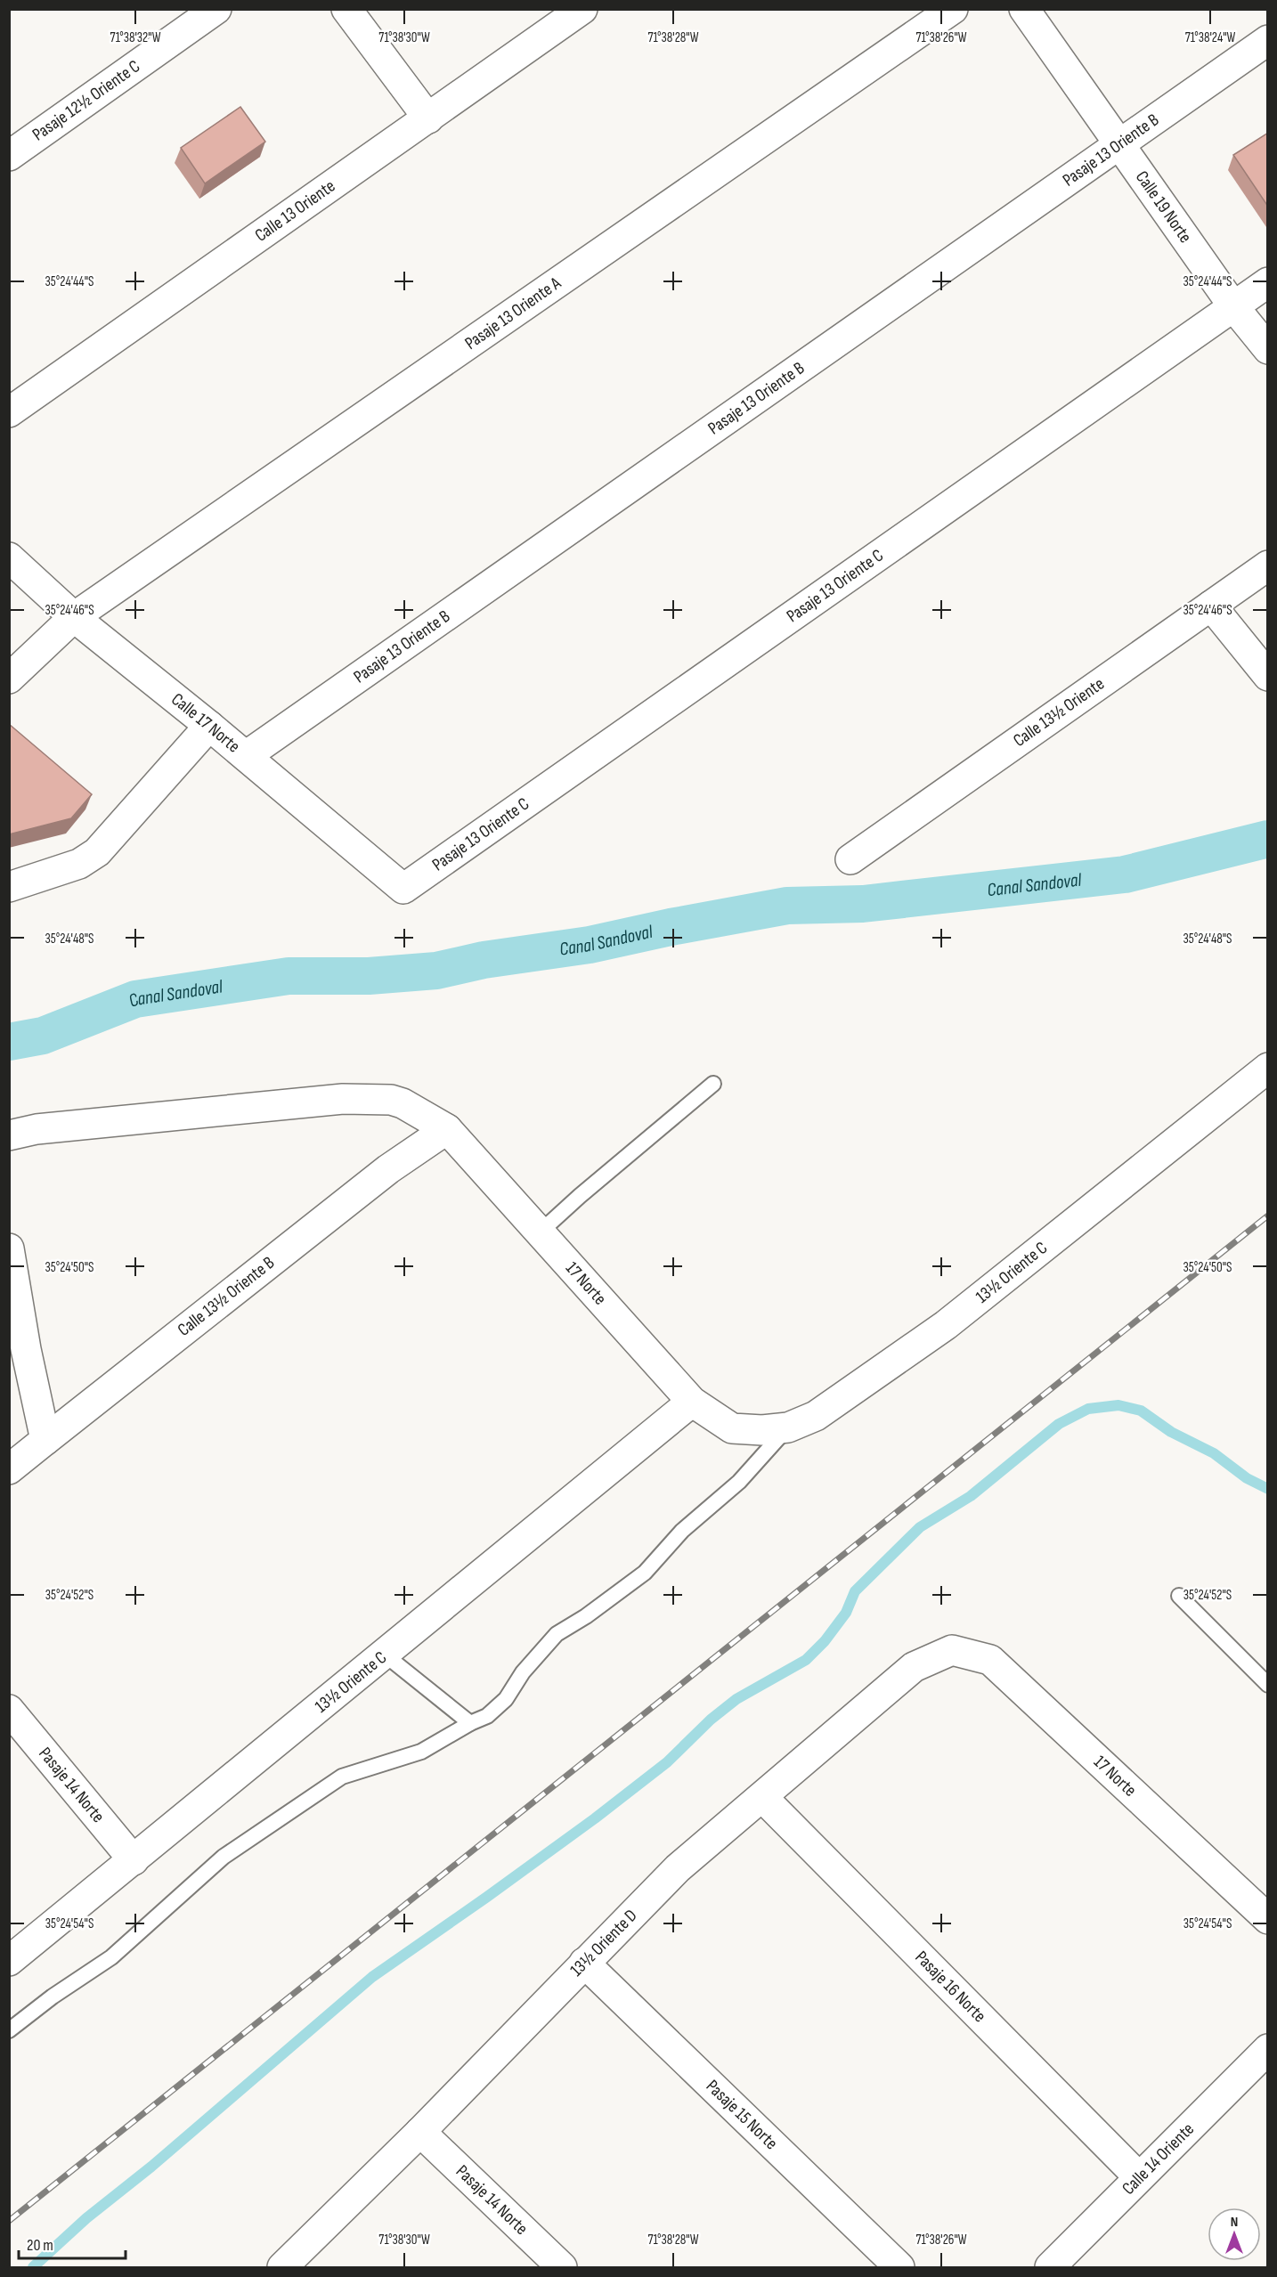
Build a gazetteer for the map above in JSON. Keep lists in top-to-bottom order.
{
  "streets": {
    "street": [
      "Pasaje 12½ Oriente C",
      "Pasaje 13 Oriente B",
      "Calle 19 Norte",
      "Calle 13 Oriente",
      "Pasaje 13 Oriente A",
      "Pasaje 13 Oriente C",
      "Calle 13½ Oriente",
      "Calle 17 Norte",
      "13½ Oriente C",
      "17 Norte",
      "Calle 13½ Oriente B",
      "Pasaje 14 Norte",
      "13½ Oriente D",
      "Pasaje 16 Norte",
      "Pasaje 15 Norte",
      "Calle 14 Oriente"
    ]
  },
  "crossings": [
    ["Pasaje 13 Oriente B", "Calle 19 Norte"],
    ["Pasaje 13 Oriente B", "Calle 17 Norte"],
    ["Calle 19 Norte", "Pasaje 13 Oriente C"],
    ["Pasaje 13 Oriente A", "Calle 17 Norte"],
    ["Pasaje 13 Oriente C", "Calle 17 Norte"],
    ["13½ Oriente C", "17 Norte"],
    ["13½ Oriente C", "Pasaje 14 Norte"],
    ["17 Norte", "Calle 13½ Oriente B"],
    ["17 Norte", "13½ Oriente D"],
    ["Pasaje 14 Norte", "13½ Oriente D"],
    ["13½ Oriente D", "Pasaje 16 Norte"],
    ["13½ Oriente D", "Pasaje 15 Norte"],
    ["Pasaje 16 Norte", "Calle 14 Oriente"]
  ],
  "water": ["Canal Sandoval"],
  "scale_bar": "20 m",
  "north": "top",
  "coordinates": [
    "71°38'32\"W",
    "71°38'30\"W",
    "71°38'28\"W",
    "71°38'26\"W",
    "71°38'24\"W",
    "35°24'44\"S",
    "35°24'46\"S",
    "35°24'48\"S",
    "35°24'50\"S",
    "35°24'52\"S",
    "35°24'54\"S"
  ]
}
